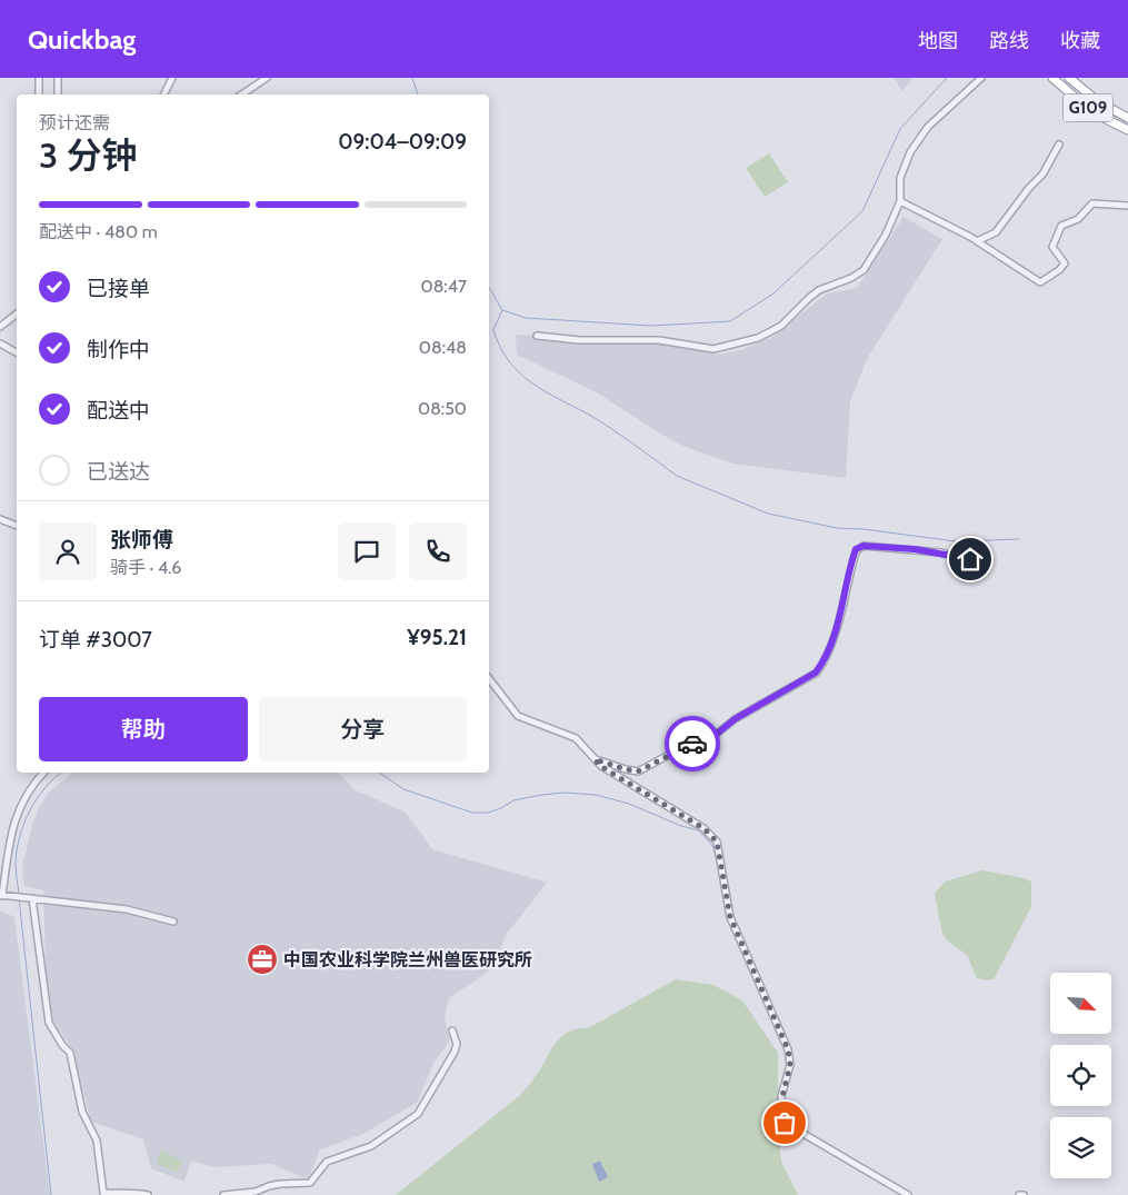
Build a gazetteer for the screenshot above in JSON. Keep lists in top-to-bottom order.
{
  "streets": {
    "highway": ["G109"]
  },
  "places": {
    "office": ["中国农业科学院兰州兽医研究所"]
  },
  "north": "bottom right",
  "page": {
    "header": "Quickbag",
    "nav": ["地图", "路线", "收藏"],
    "heading": ["3 分钟", "预计还需", "09:04–09:09"],
    "panel": [
      "张师傅",
      "骑手 · 4.6",
      "订单 #3007",
      "¥95.21"
    ],
    "bar": "配送中 · 480 m",
    "list": [
      ["已接单", "08:47"],
      ["制作中", "08:48"],
      ["配送中", "08:50"],
      "已送达"
    ],
    "buttons": ["帮助", "分享"]
  }
}
